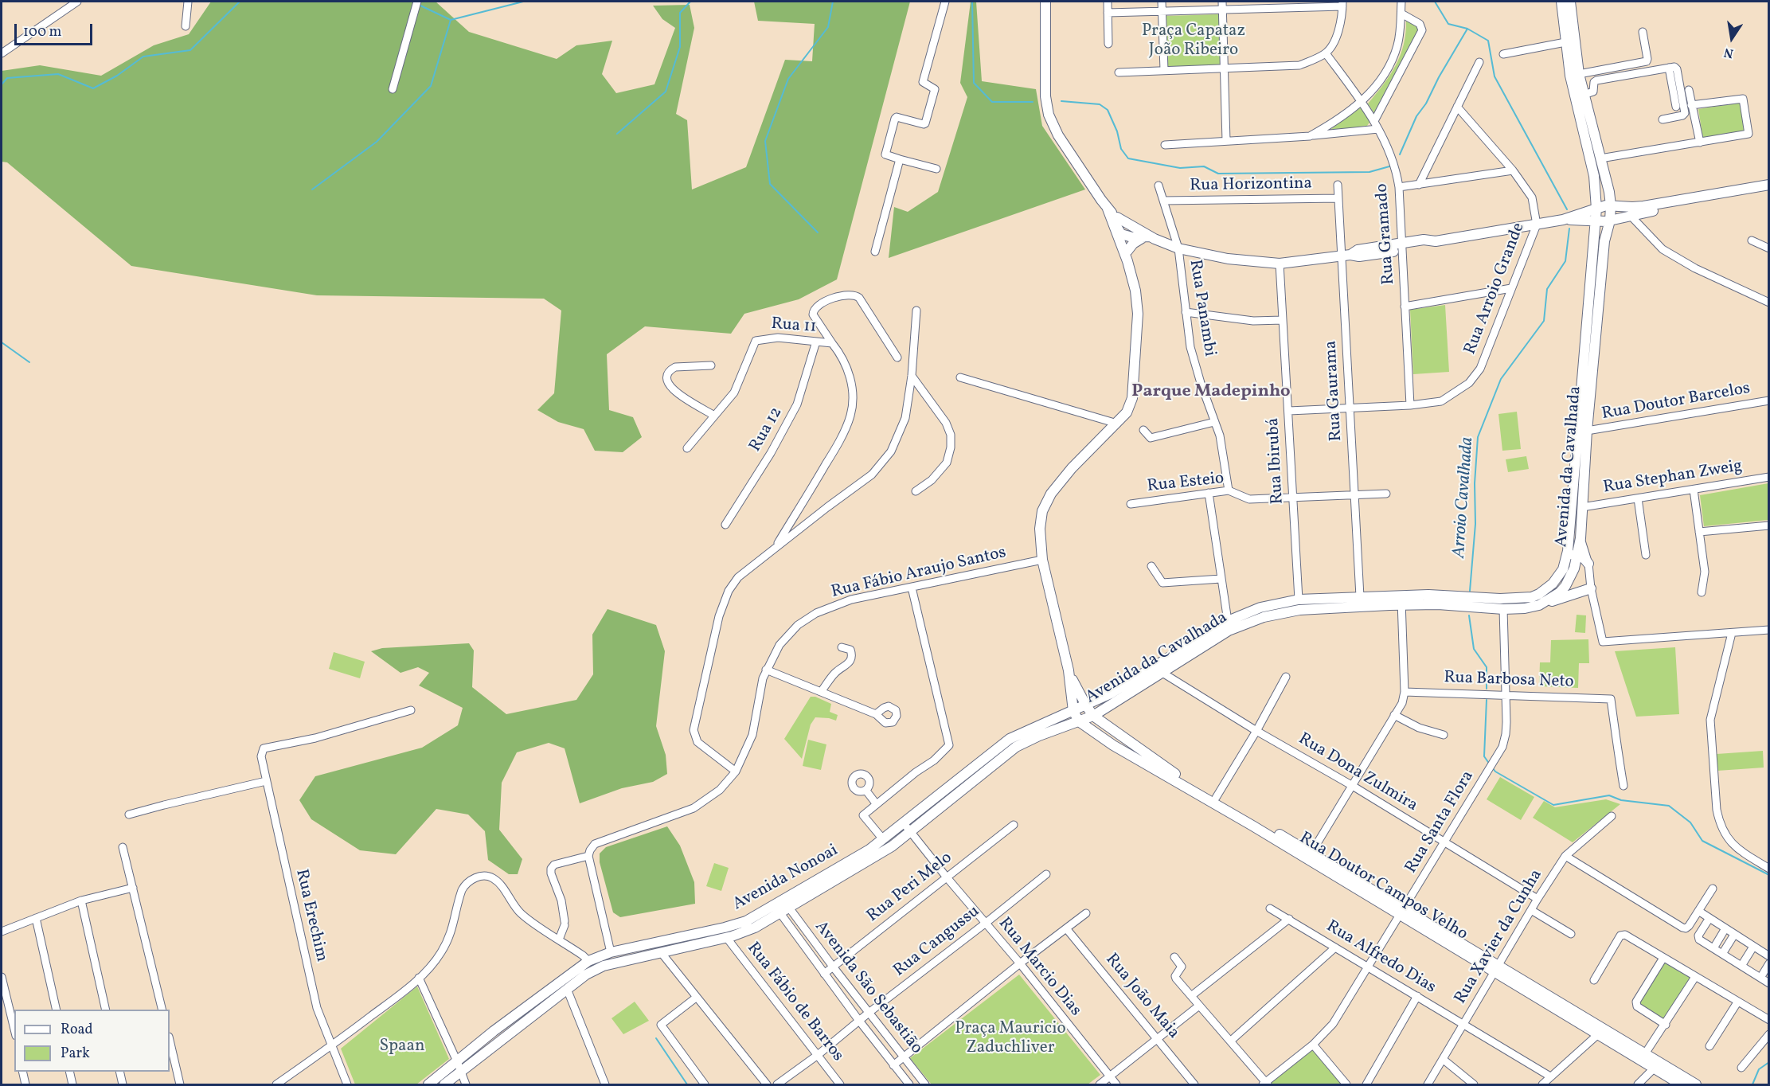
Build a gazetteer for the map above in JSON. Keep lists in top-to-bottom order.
{
  "streets": {
    "main road": ["Avenida da Cavalhada", "Avenida Nonoai", "Rua Doutor Campos Velho"],
    "street": [
      "Rua Horizontina",
      "Rua Gramado",
      "Rua Arroio Grande",
      "Rua Panambi",
      "Rua 11",
      "Rua Gaurama",
      "Rua Doutor Barcelos",
      "Rua 12",
      "Rua Ibirubá",
      "Rua Stephan Zweig",
      "Rua Esteio",
      "Rua Fábio Araujo Santos",
      "Rua Barbosa Neto",
      "Rua Dona Zulmira",
      "Rua Santa Flora",
      "Rua Peri Melo",
      "Rua Erechim",
      "Rua Xavier da Cunha",
      "Rua Cangussu",
      "Rua Alfredo Dias",
      "Rua Marcio Dias",
      "Avenida São Sebastião",
      "Rua João Maia",
      "Rua Fábio de Barros"
    ]
  },
  "crossings": [
    ["Rua Horizontina", "Rua Panambi"],
    ["Rua Horizontina", "Rua Gaurama"],
    ["Rua Gramado", "Rua Arroio Grande"],
    ["Rua Arroio Grande", "Rua Gaurama"],
    ["Rua Arroio Grande", "Rua Ibirubá"],
    ["Rua Panambi", "Rua Esteio"],
    ["Rua 11", "Rua 12"],
    ["Rua Gaurama", "Avenida da Cavalhada"],
    ["Rua Gaurama", "Rua Esteio"],
    ["Rua Doutor Barcelos", "Avenida da Cavalhada"],
    ["Rua Ibirubá", "Avenida da Cavalhada"],
    ["Rua Ibirubá", "Rua Esteio"],
    ["Avenida da Cavalhada", "Rua Stephan Zweig"],
    ["Avenida da Cavalhada", "Rua Dona Zulmira"],
    ["Avenida da Cavalhada", "Rua Santa Flora"],
    ["Avenida da Cavalhada", "Avenida Nonoai"],
    ["Avenida da Cavalhada", "Rua Doutor Campos Velho"],
    ["Rua Barbosa Neto", "Rua Santa Flora"],
    ["Rua Dona Zulmira", "Rua Santa Flora"],
    ["Rua Dona Zulmira", "Rua Xavier da Cunha"],
    ["Rua Santa Flora", "Rua Doutor Campos Velho"],
    ["Rua Santa Flora", "Rua Alfredo Dias"],
    ["Avenida Nonoai", "Rua Doutor Campos Velho"],
    ["Avenida Nonoai", "Rua Marcio Dias"],
    ["Avenida Nonoai", "Avenida São Sebastião"],
    ["Avenida Nonoai", "Rua Fábio de Barros"],
    ["Rua Doutor Campos Velho", "Rua Xavier da Cunha"],
    ["Rua Peri Melo", "Rua Marcio Dias"],
    ["Rua Peri Melo", "Avenida São Sebastião"],
    ["Rua Xavier da Cunha", "Rua Alfredo Dias"],
    ["Rua Cangussu", "Rua Marcio Dias"],
    ["Rua Cangussu", "Avenida São Sebastião"],
    ["Rua Cangussu", "Rua Fábio de Barros"]
  ],
  "districts": ["Parque Madepinho"],
  "water": ["Arroio Cavalhada"],
  "parks": ["Praça Capataz João Ribeiro", "Praça Mauricio Zaduchliver", "Spaan"],
  "legend": ["Road", "Park"],
  "scale_bar": "100 m",
  "north": "bottom"
}
